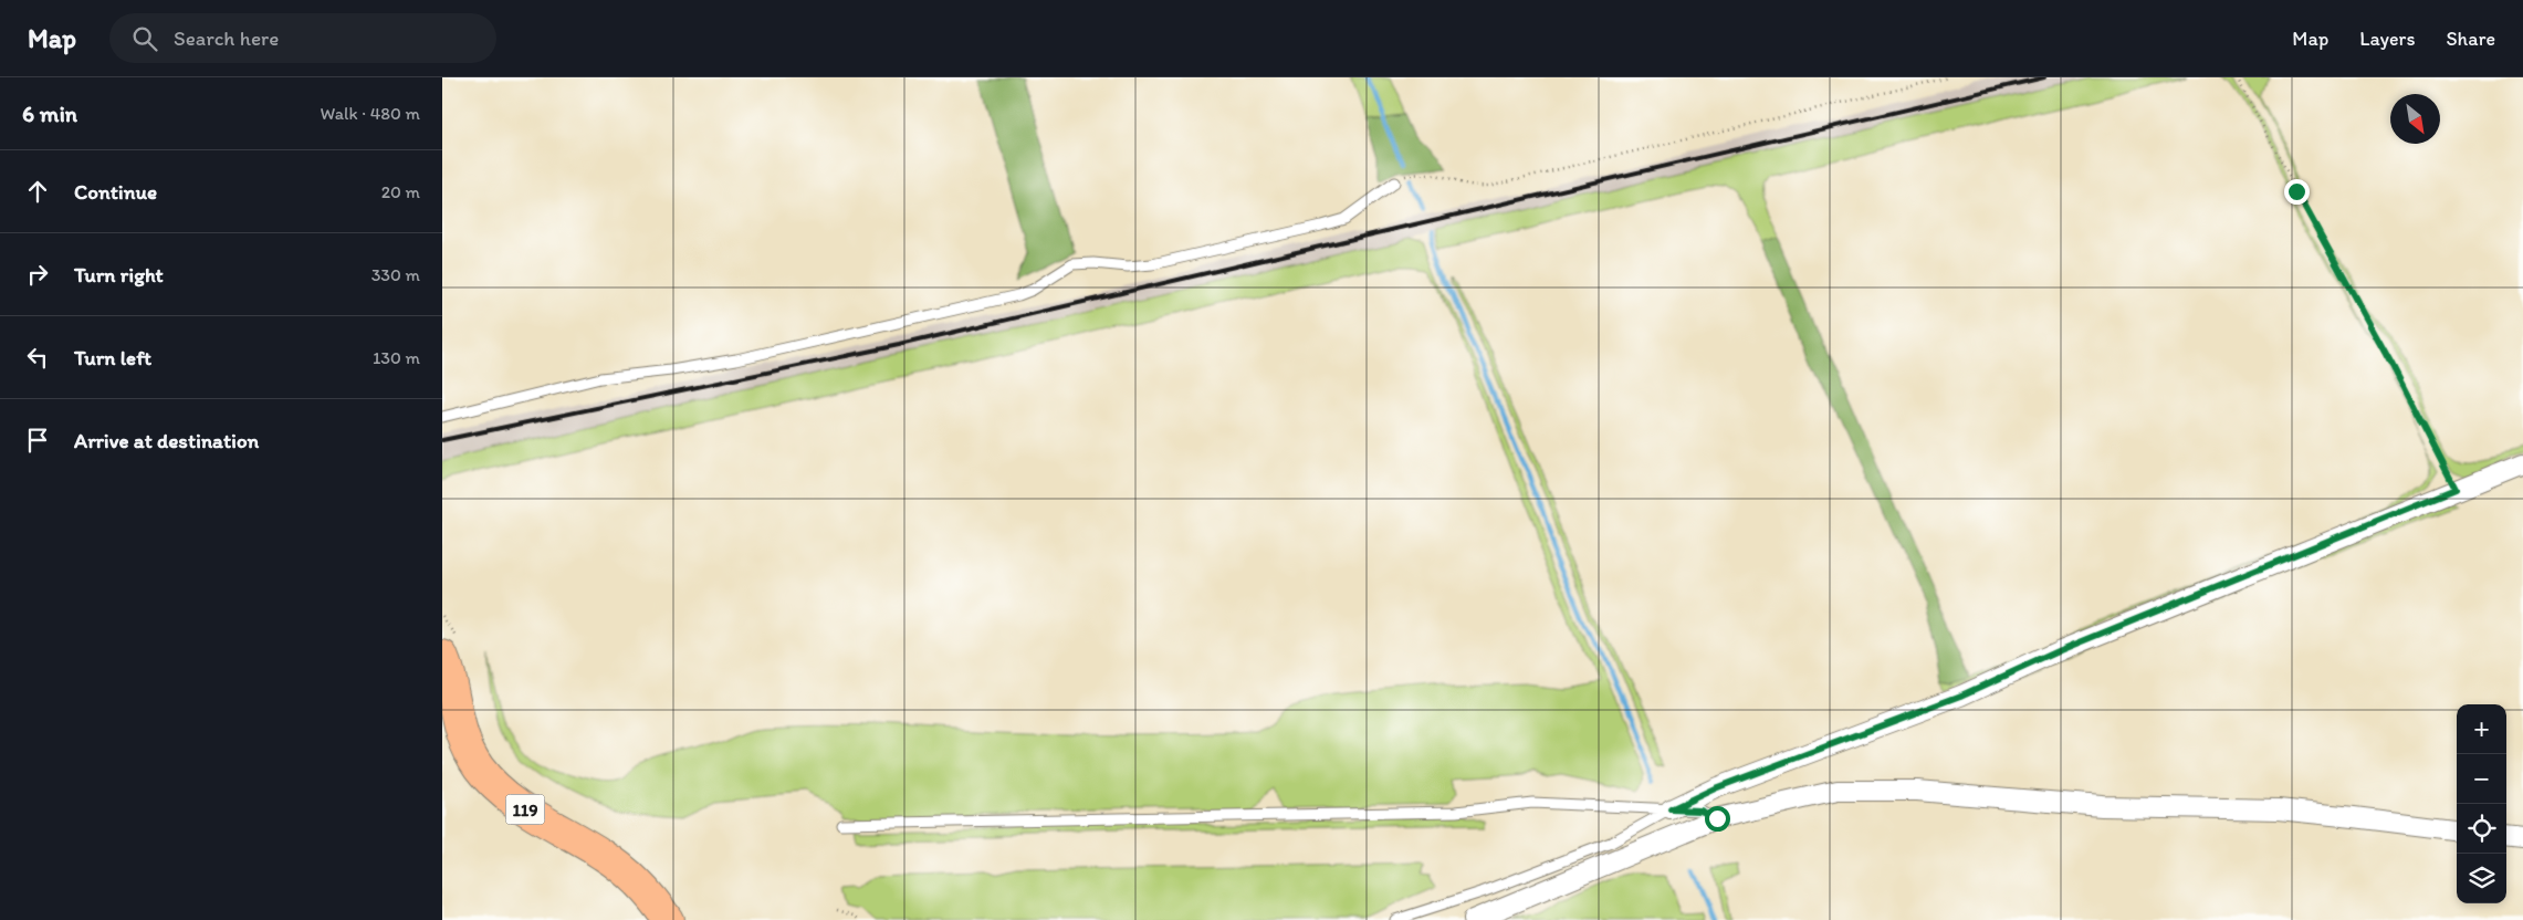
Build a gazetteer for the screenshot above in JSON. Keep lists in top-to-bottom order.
{
  "streets": {
    "main road": ["119"]
  },
  "north": "bottom right",
  "page": {
    "header": "Map",
    "search": "Search here",
    "nav": ["Map", "Layers", "Share"],
    "heading": ["6 min", "Walk · 480 m"],
    "list": [
      ["Continue", "20 m"],
      ["Turn right", "330 m"],
      ["Turn left", "130 m"],
      "Arrive at destination"
    ],
    "map_buttons": ["+", "−"]
  }
}
